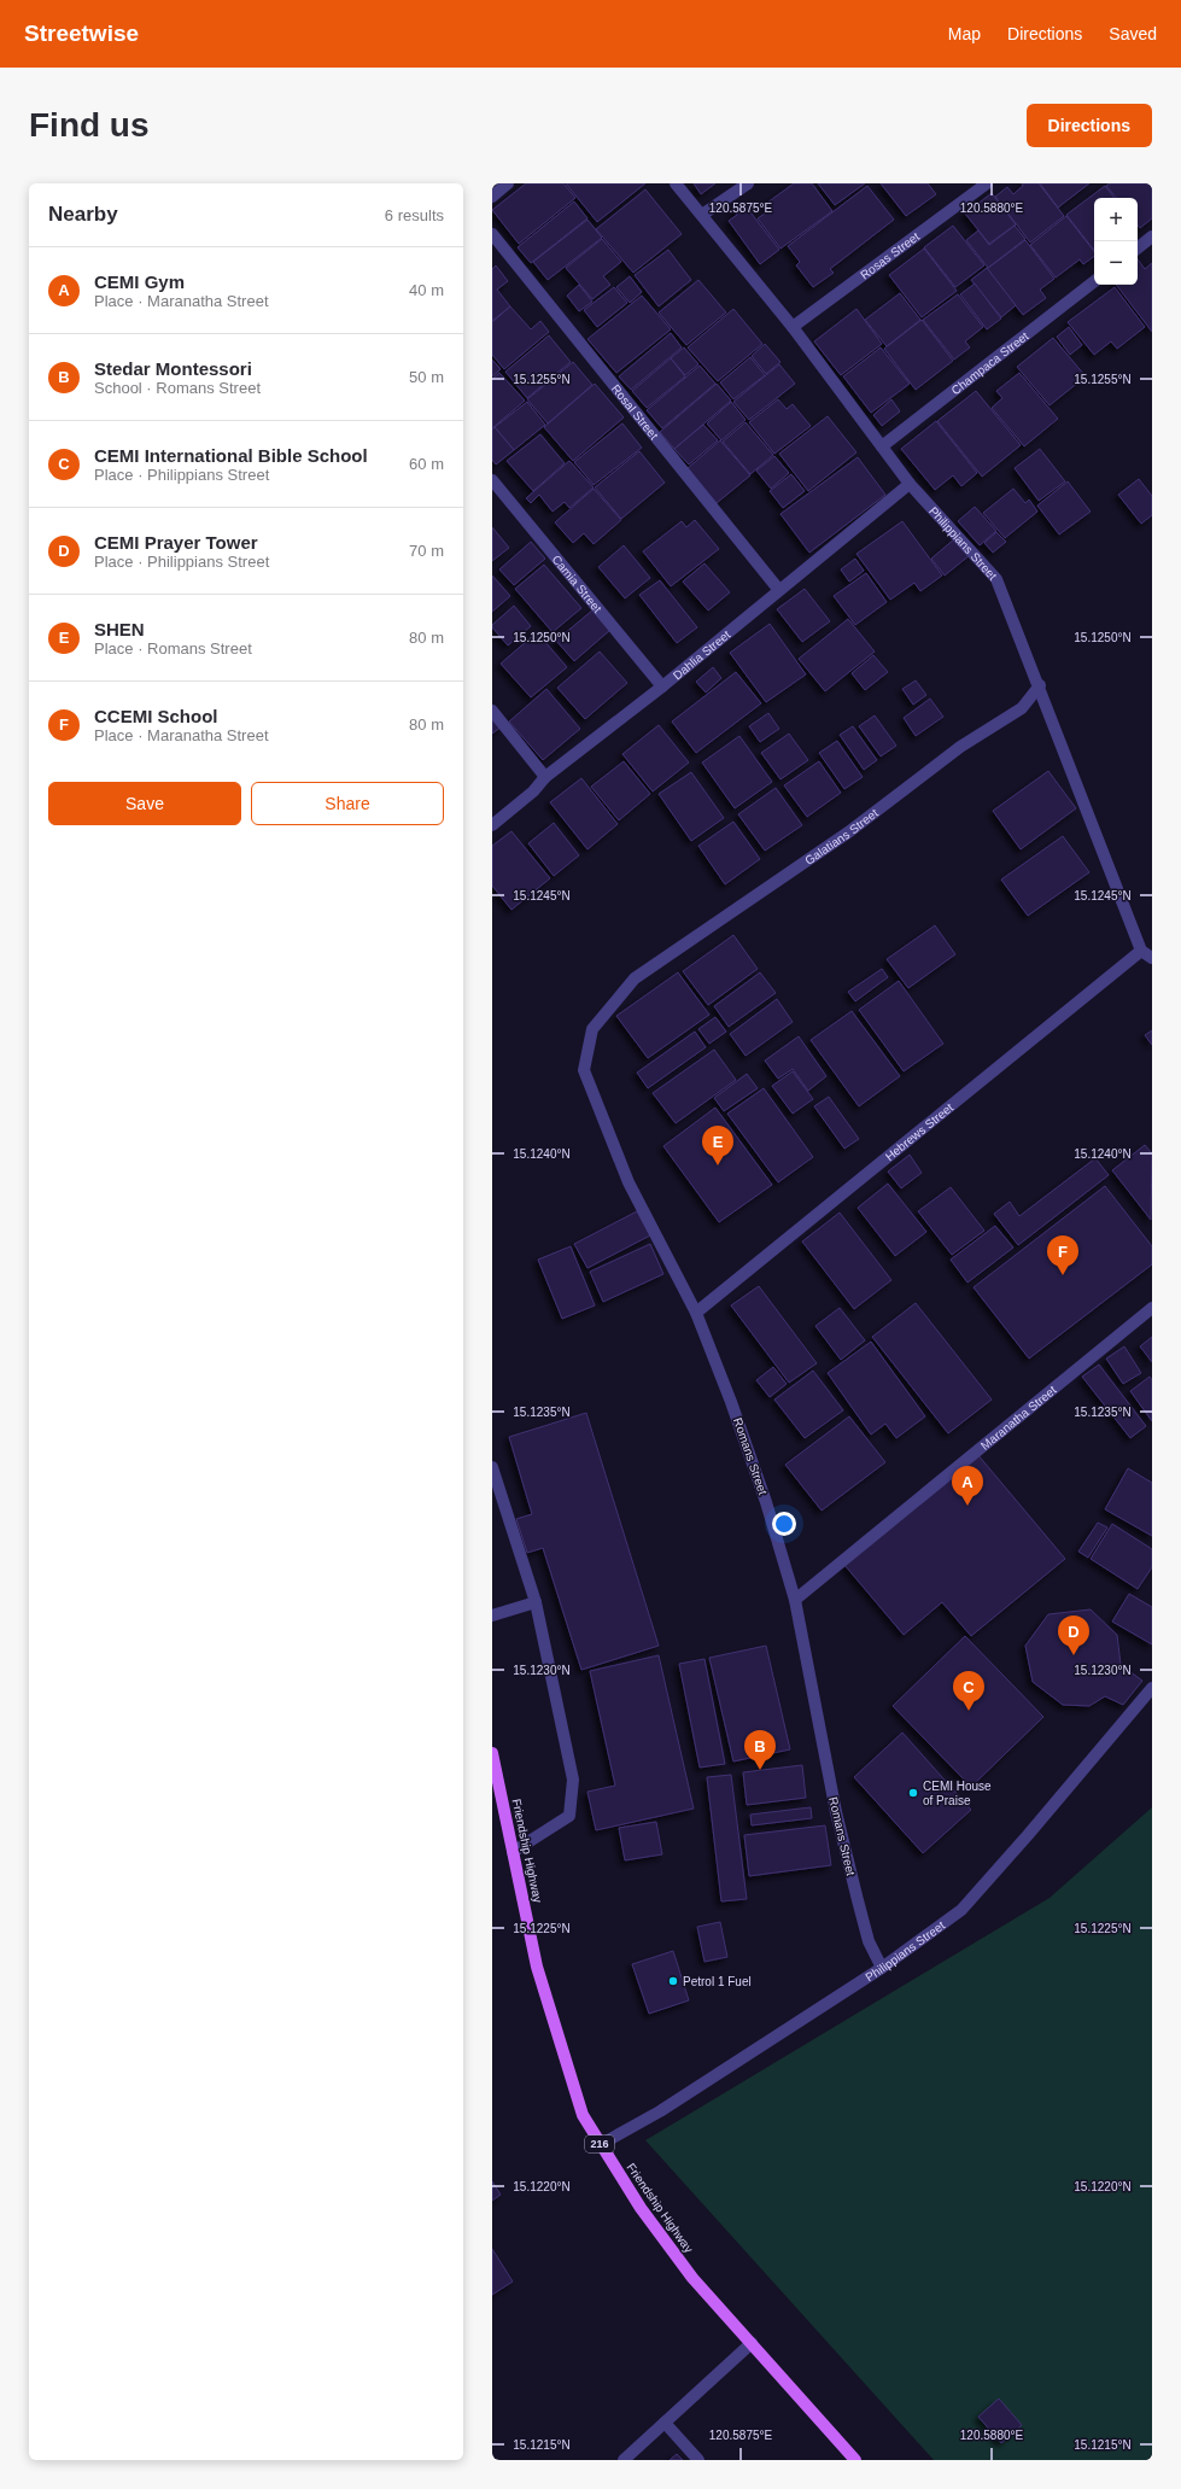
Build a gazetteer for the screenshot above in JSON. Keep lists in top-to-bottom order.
{
  "streets": {
    "main road": ["Friendship Highway", "216"],
    "street": [
      "Rosas Street",
      "Champaca Street",
      "Rosal Street",
      "Philippians Street",
      "Camia Street",
      "Dahlia Street",
      "Galatians Street",
      "Hebrews Street",
      "Maranatha Street",
      "Romans Street"
    ]
  },
  "crossings": [
    ["Rosas Street", "Philippians Street"],
    ["Champaca Street", "Philippians Street"],
    ["Rosal Street", "Dahlia Street"],
    ["Philippians Street", "Dahlia Street"],
    ["Philippians Street", "Galatians Street"],
    ["Philippians Street", "Hebrews Street"],
    ["Philippians Street", "Romans Street"],
    ["Philippians Street", "Friendship Highway"],
    ["Camia Street", "Dahlia Street"],
    ["Galatians Street", "Romans Street"],
    ["Hebrews Street", "Romans Street"],
    ["Maranatha Street", "Romans Street"]
  ],
  "places": ["CEMI House of Praise", "Petrol 1 Fuel"],
  "page": {
    "header": "Streetwise",
    "nav": ["Map", "Directions", "Saved"],
    "buttons": [
      "Directions",
      ["Save", "Share"]
    ],
    "title": "Find us",
    "heading": ["Nearby", "6 results"],
    "map_buttons": ["+", "−"],
    "list": [
      {
        "mark": "A",
        "name": "CEMI Gym",
        "note": "Place · Maranatha Street",
        "value": "40 m"
      },
      {
        "mark": "B",
        "name": "Stedar Montessori",
        "note": "School · Romans Street",
        "value": "50 m"
      },
      {
        "mark": "C",
        "name": "CEMI International Bible School",
        "note": "Place · Philippians Street",
        "value": "60 m"
      },
      {
        "mark": "D",
        "name": "CEMI Prayer Tower",
        "note": "Place · Philippians Street",
        "value": "70 m"
      },
      {
        "mark": "E",
        "name": "SHEN",
        "note": "Place · Romans Street",
        "value": "80 m"
      },
      {
        "mark": "F",
        "name": "CCEMI School",
        "note": "Place · Maranatha Street",
        "value": "80 m"
      }
    ],
    "pins": [
      "E",
      "F",
      "A",
      "D",
      "C",
      "B"
    ]
  },
  "coordinates": [
    "120.5875°E",
    "120.5880°E",
    "15.1255°N",
    "15.1250°N",
    "15.1245°N",
    "15.1240°N",
    "15.1235°N",
    "15.1230°N",
    "15.1225°N",
    "15.1220°N",
    "15.1215°N"
  ]
}
